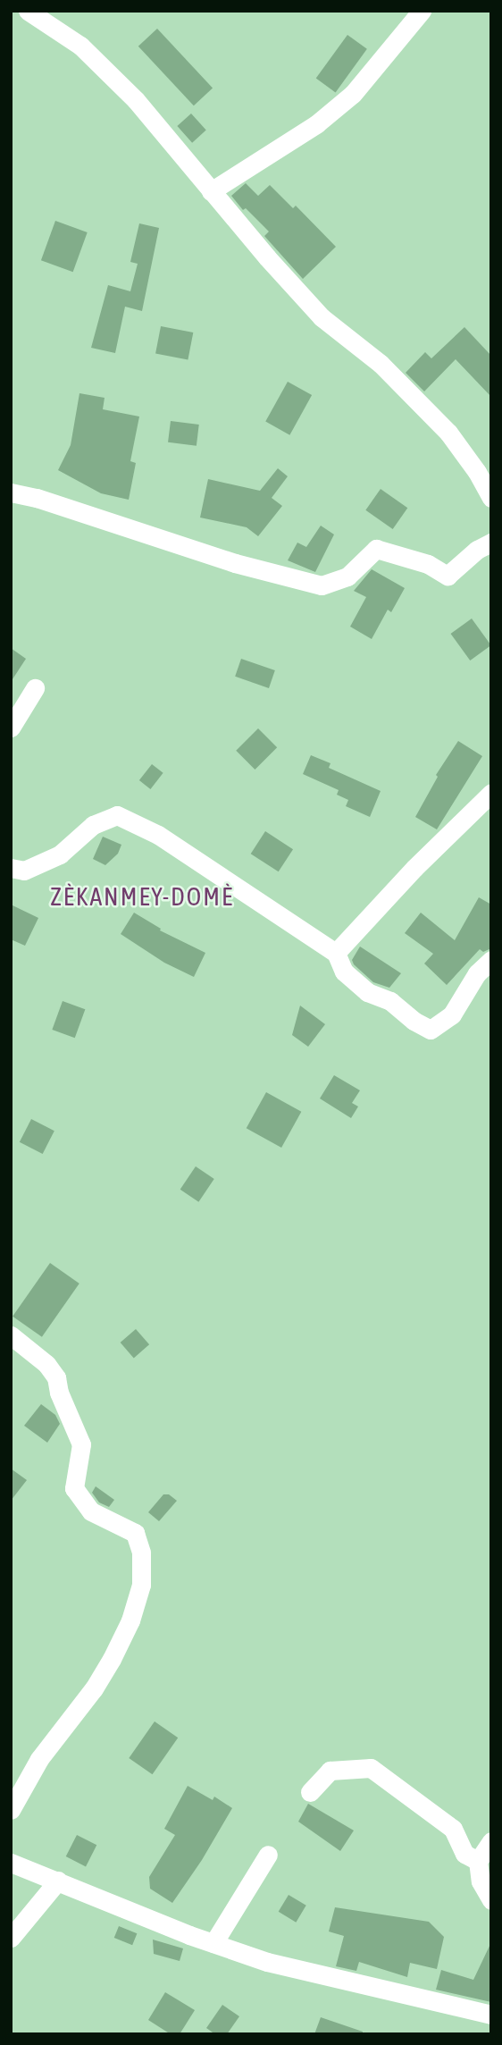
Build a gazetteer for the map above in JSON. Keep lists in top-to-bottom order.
{
  "districts": ["ZÈKANMEY-DOMÈ"]
}
